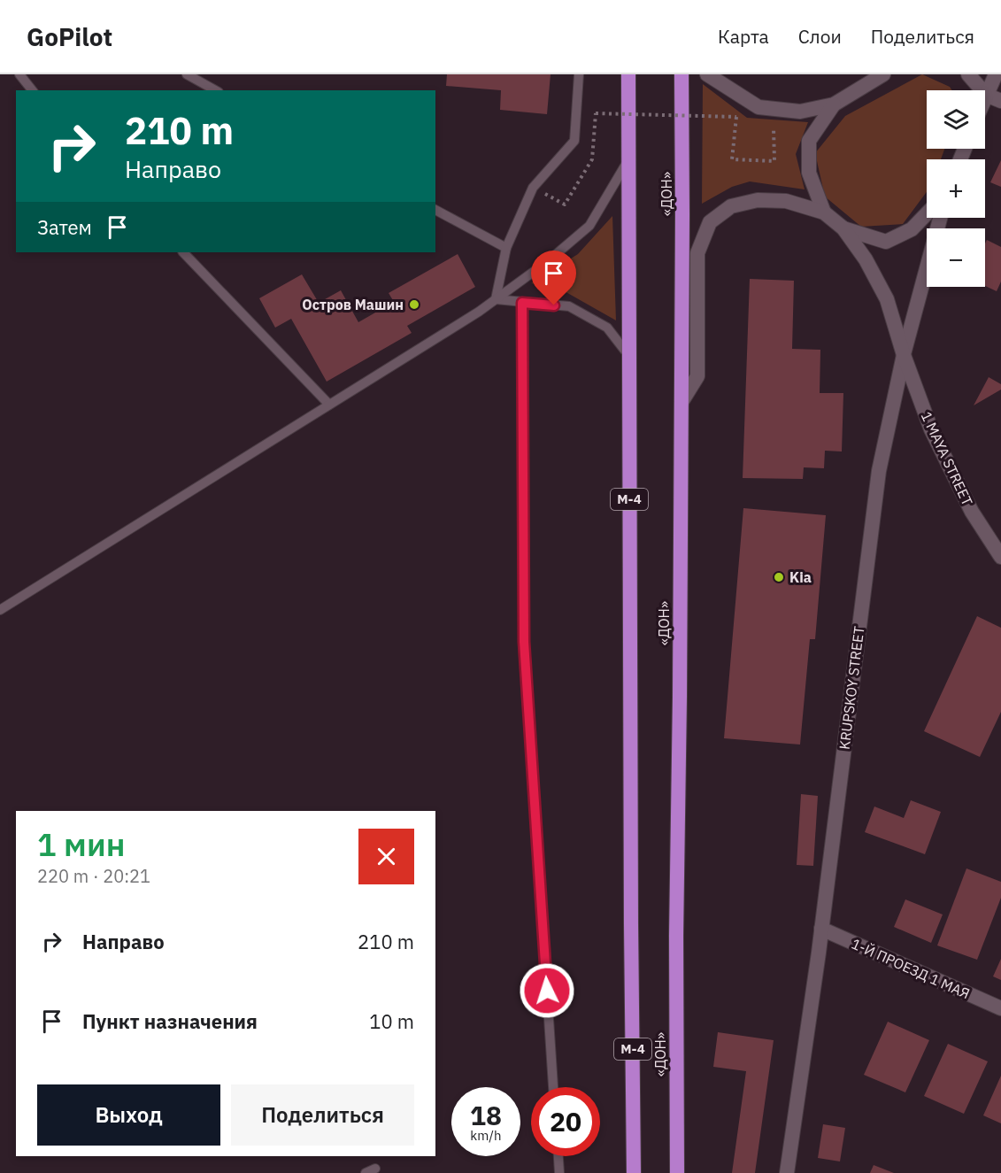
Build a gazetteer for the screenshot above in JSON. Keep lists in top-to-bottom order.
{
  "streets": {
    "highway": ["«ДОН»", "М-4"],
    "street": ["1 MAYA STREET", "KRUPSKOY STREET", "1-Й ПРОЕЗД 1 МАЯ"]
  },
  "crossings": [
    ["1 MAYA STREET", "KRUPSKOY STREET"],
    ["KRUPSKOY STREET", "1-Й ПРОЕЗД 1 МАЯ"]
  ],
  "places": ["Остров Машин", "Kia"],
  "page": {
    "header": "GoPilot",
    "nav": ["Карта", "Слои", "Поделиться"],
    "map_buttons": ["+", "−"],
    "turn": ["210 m", "Направо"],
    "then": "Затем",
    "heading": ["1 мин", "220 m · 20:21"],
    "list": [
      {
        "name": "Направо",
        "value": "210 m"
      },
      {
        "name": "Пункт назначения",
        "value": "10 m"
      }
    ],
    "buttons": ["Выход", "Поделиться"],
    "speed": "18 km/h",
    "limit": "20"
  }
}
